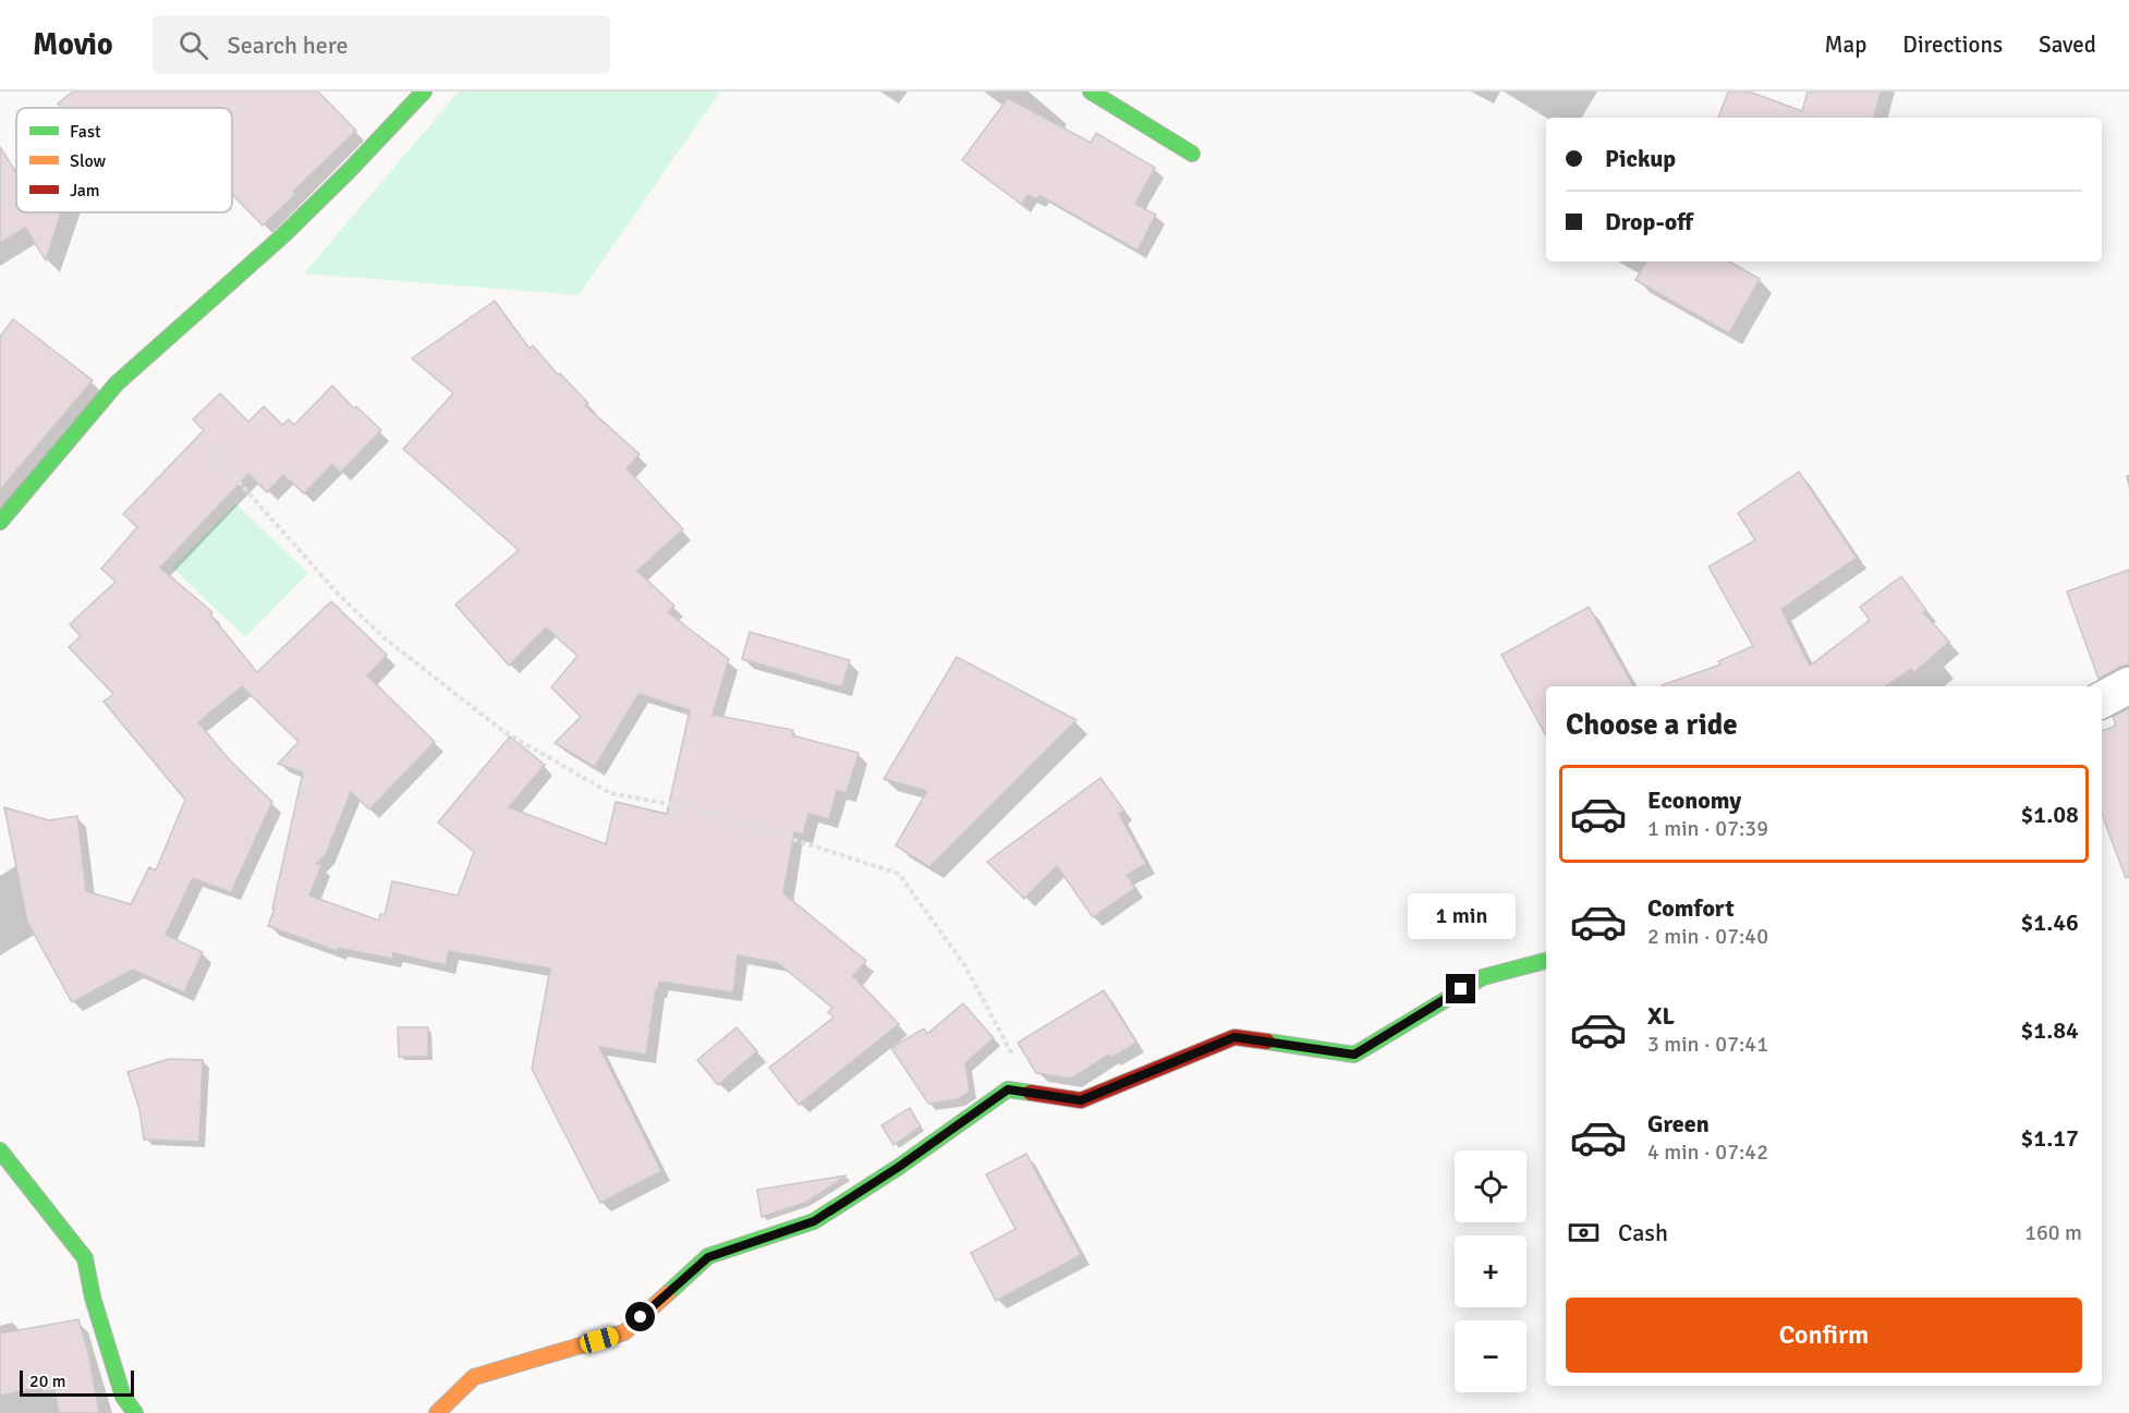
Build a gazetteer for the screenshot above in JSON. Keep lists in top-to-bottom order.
{
  "legend": ["Fast", "Slow", "Jam"],
  "scale_bar": "20 m",
  "page": {
    "header": "Movio",
    "search": "Search here",
    "nav": ["Map", "Directions", "Saved"],
    "banner": ["Pickup", "Drop-off"],
    "heading": "Choose a ride",
    "list": [
      {
        "name": "Economy",
        "note": "1 min · 07:39",
        "value": "$1.08"
      },
      {
        "name": "Comfort",
        "note": "2 min · 07:40",
        "value": "$1.46"
      },
      {
        "name": "XL",
        "note": "3 min · 07:41",
        "value": "$1.84"
      },
      {
        "name": "Green",
        "note": "4 min · 07:42",
        "value": "$1.17"
      }
    ],
    "bubble": "1 min",
    "map_buttons": ["+", "−"],
    "pay": ["Cash", "160 m"],
    "buttons": "Confirm",
    "scale": "20 m"
  }
}
